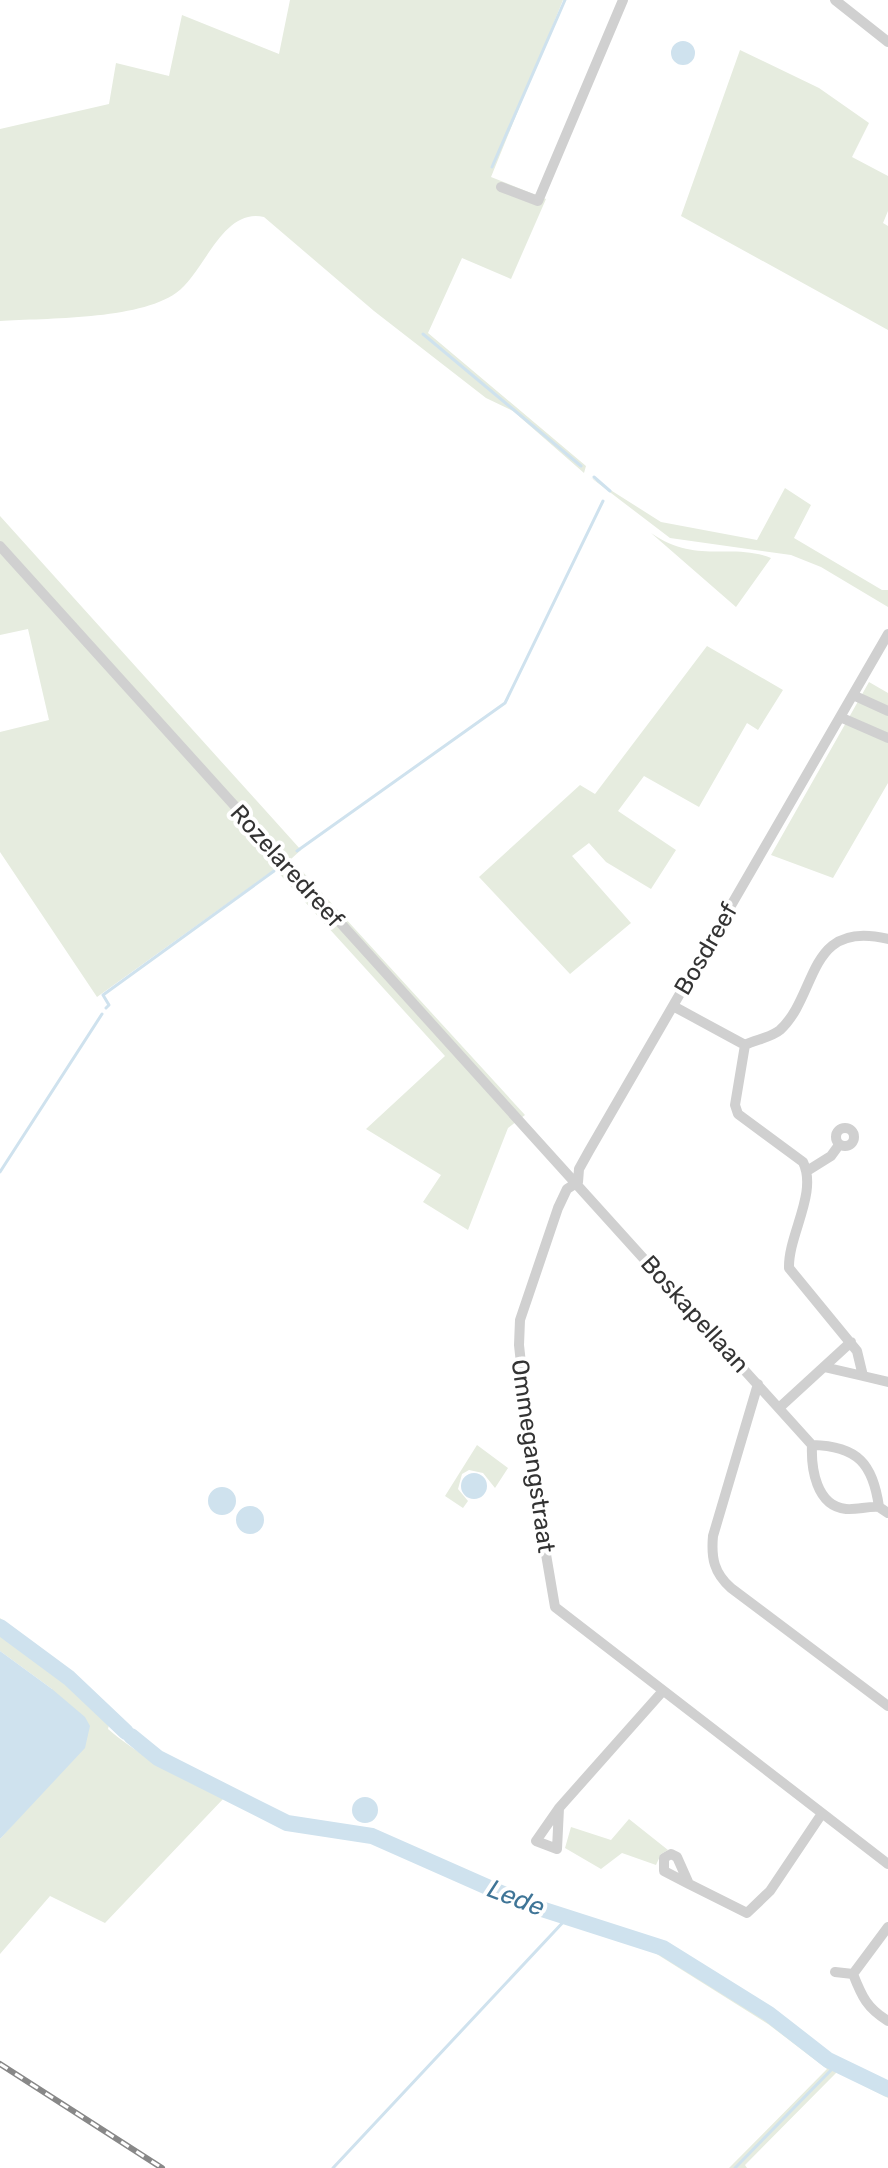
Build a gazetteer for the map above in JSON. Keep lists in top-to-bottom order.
{
  "streets": {
    "street": [
      "Rozelaredreef",
      "Bosdreef",
      "Boskapellaan",
      "Ommegangstraat"
    ]
  },
  "crossings": [
    ["Rozelaredreef", "Bosdreef"],
    ["Rozelaredreef", "Boskapellaan"],
    ["Rozelaredreef", "Ommegangstraat"],
    ["Bosdreef", "Boskapellaan"],
    ["Bosdreef", "Ommegangstraat"],
    ["Boskapellaan", "Ommegangstraat"]
  ],
  "water": ["Lede"]
}
